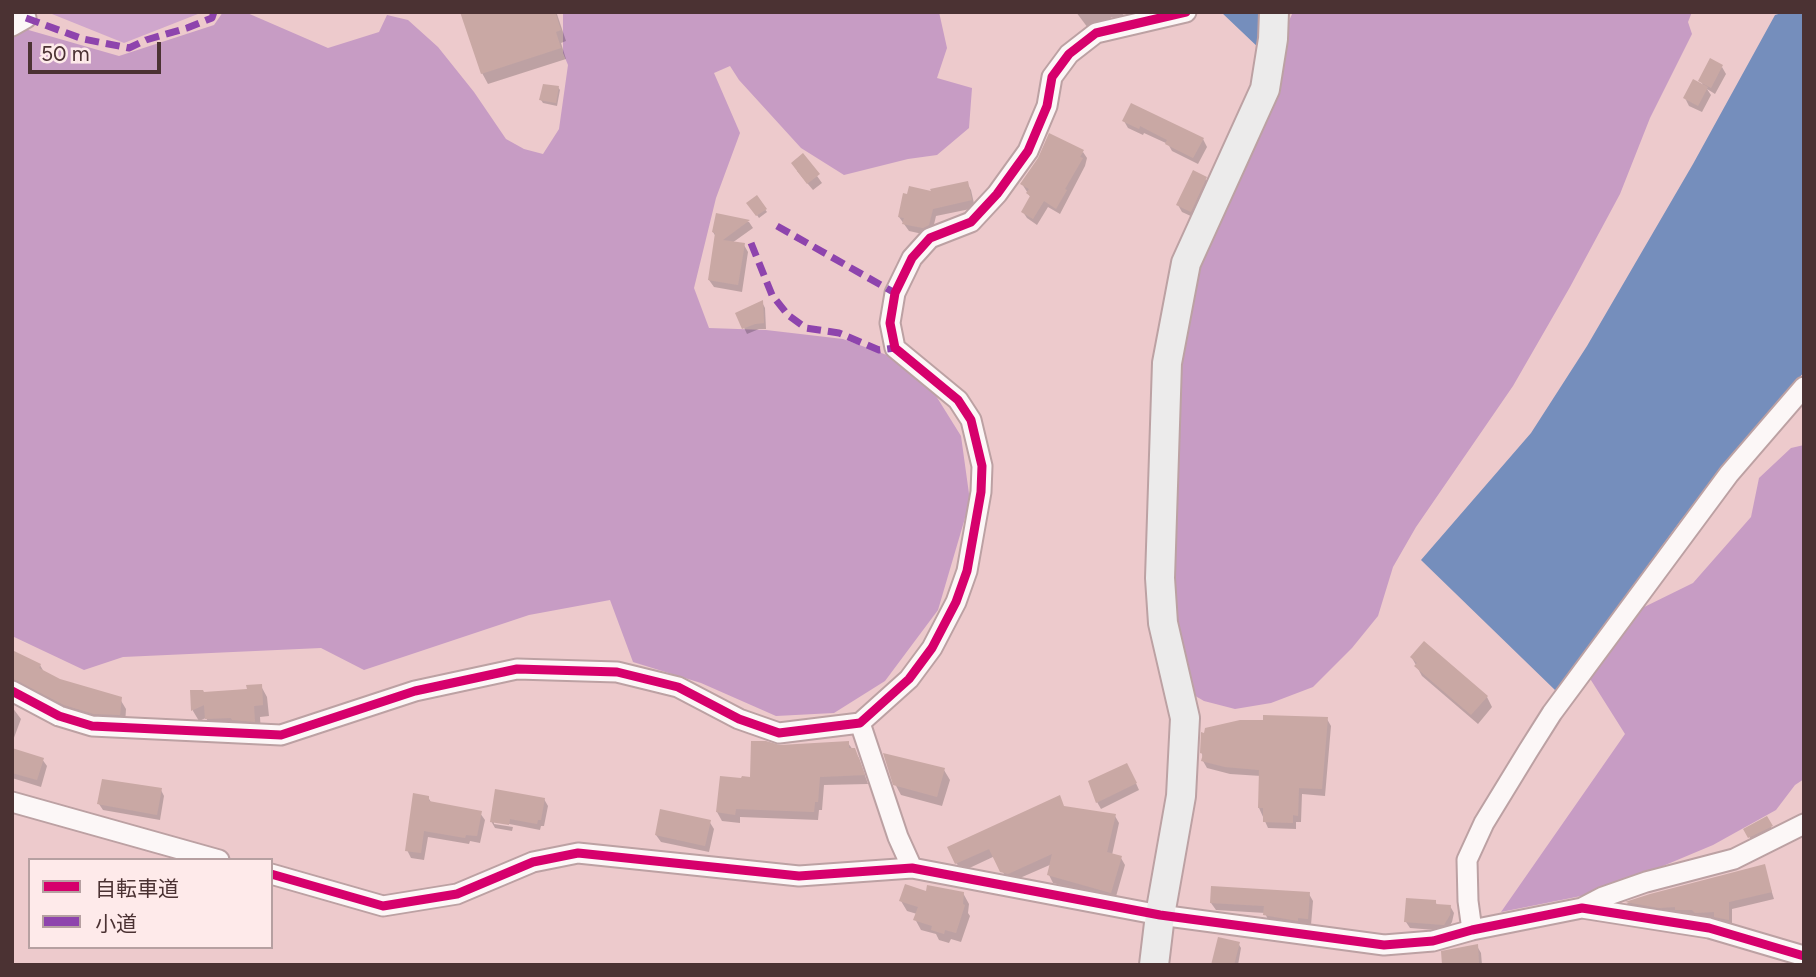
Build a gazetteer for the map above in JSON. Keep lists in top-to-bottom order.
{
  "legend": ["自転車道", "小道"],
  "scale_bar": "50 m"
}
